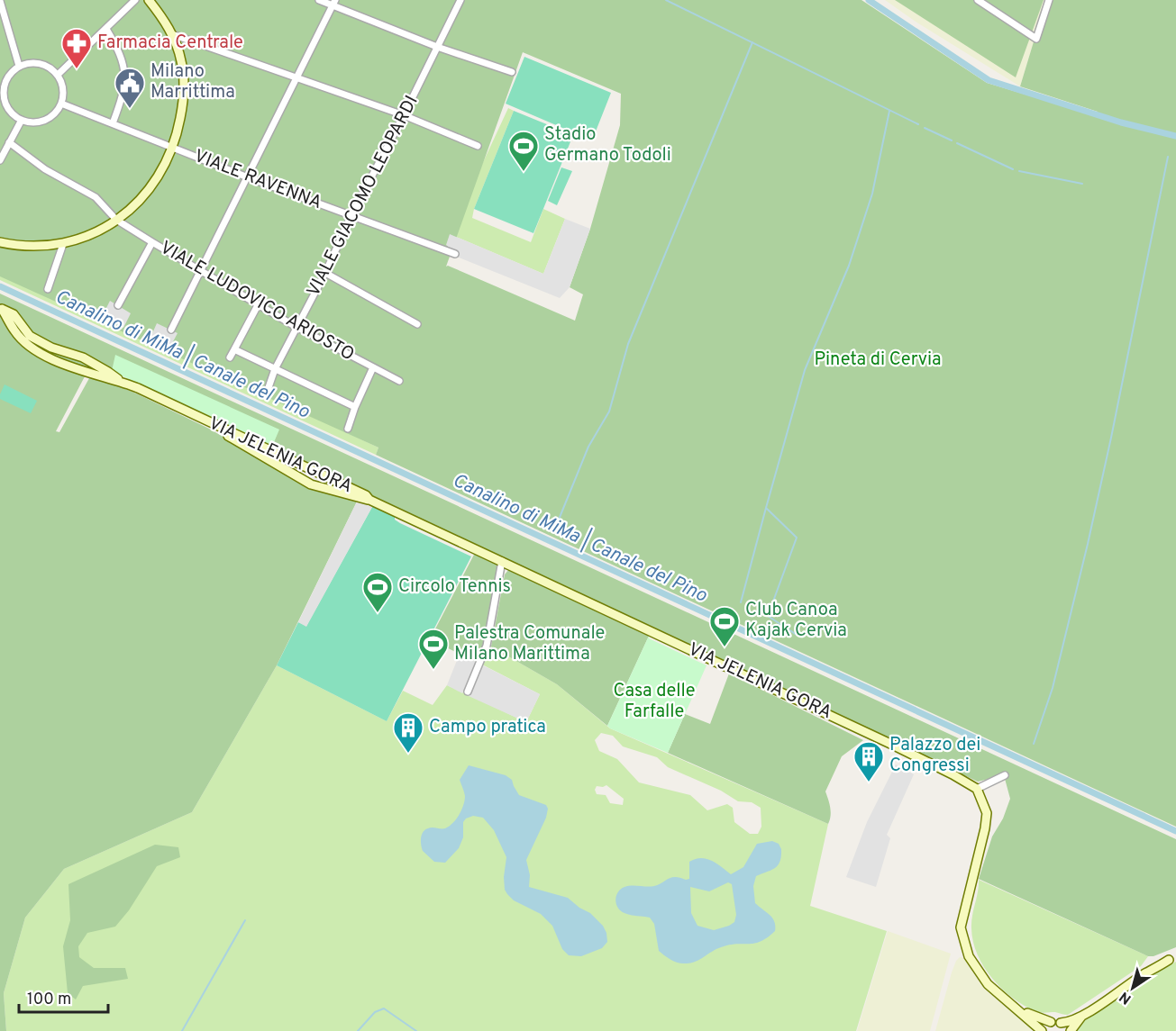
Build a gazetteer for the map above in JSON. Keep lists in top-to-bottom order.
{
  "streets": {
    "street": [
      "VIALE RAVENNA",
      "VIALE GIACOMO LEOPARDI",
      "VIALE LUDOVICO ARIOSTO",
      "VIA JELENIA GORA"
    ]
  },
  "crossings": [
    ["VIALE RAVENNA", "VIALE GIACOMO LEOPARDI"],
    ["VIALE GIACOMO LEOPARDI", "VIALE LUDOVICO ARIOSTO"]
  ],
  "water": ["Canalino di MiMa | Canale del Pino"],
  "parks": ["Pineta di Cervia", "Casa delle Farfalle"],
  "places": {
    "pharmacy": ["Farmacia Centrale"],
    "public building": ["Milano Marrittima"],
    "sports": [
      "Stadio Germano Todoli",
      "Circolo Tennis",
      "Club Canoa Kajak Cervia",
      "Palestra Comunale Milano Marittima"
    ],
    "building": ["Campo pratica", "Palazzo dei Congressi"]
  },
  "scale_bar": "100 m",
  "north": "bottom left"
}
